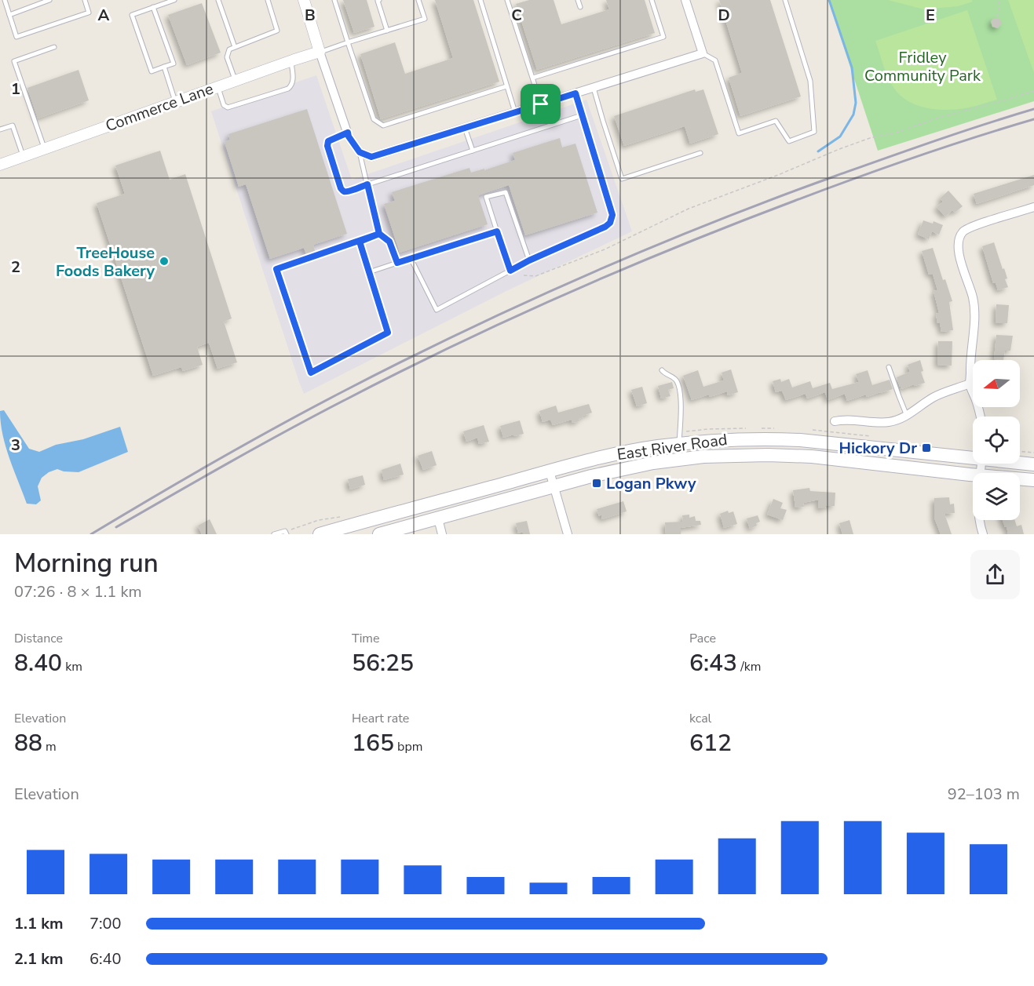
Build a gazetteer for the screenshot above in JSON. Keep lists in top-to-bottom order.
{
  "streets": {
    "main road": ["East River Road"],
    "street": ["Commerce Lane"]
  },
  "parks": ["Fridley Community Park"],
  "places": {
    "other": ["TreeHouse Foods Bakery"],
    "transit": ["Hickory Dr", "Logan Pkwy"]
  },
  "north": "left",
  "page": {
    "heading": ["Morning run", "07:26 · 8 × 1.1 km"],
    "stats": [
      ["Distance", "8.40 km"],
      ["Time", "56:25"],
      ["Pace", "6:43 /km"],
      ["Elevation", "88 m"],
      ["Heart rate", "165 bpm"],
      ["kcal", "612"]
    ],
    "chart": ["Elevation", "92–103 m"],
    "list": [
      {
        "name": "1.1 km",
        "note": "7:00"
      },
      {
        "name": "2.1 km",
        "note": "6:40"
      }
    ]
  },
  "grid": {
    "columns": [
      "A",
      "B",
      "C",
      "D",
      "E"
    ],
    "rows": ["1", "2", "3"]
  }
}
